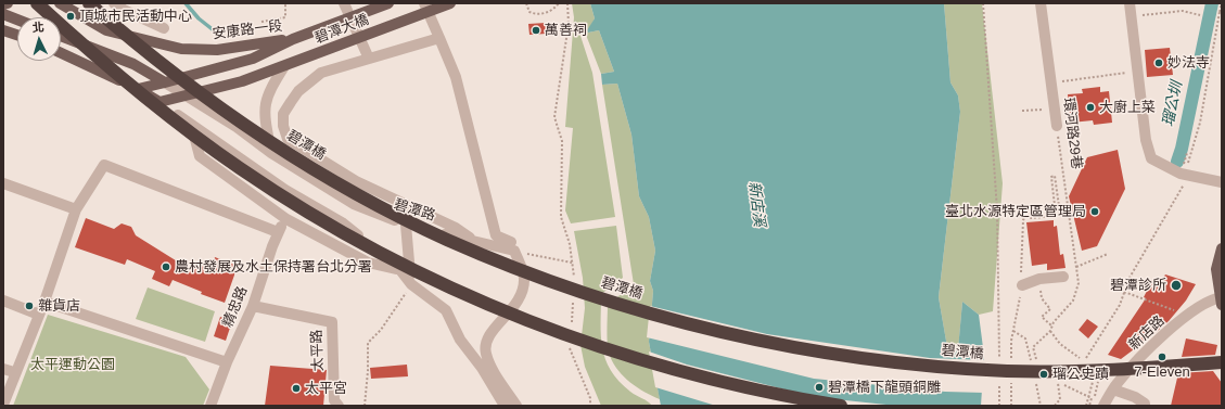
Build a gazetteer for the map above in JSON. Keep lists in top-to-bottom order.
{
  "streets": {
    "highway": ["碧潭橋"],
    "main road": ["碧潭大橋", "安康路一段"],
    "street": [
      "環河路29巷",
      "碧潭路",
      "精忠路",
      "新店路",
      "太平路"
    ]
  },
  "crossings": [
    ["碧潭大橋", "安康路一段"],
    ["碧潭大橋", "碧潭路"],
    ["安康路一段", "碧潭路"],
    ["精忠路", "太平路"]
  ],
  "water": ["瑠公圳", "新店溪"],
  "parks": ["太平運動公園"],
  "places": [
    "頂城市民活動中心",
    "萬善祠",
    "妙法寺",
    "大廚上菜",
    "臺北水源特定區管理局",
    "農村發展及水土保持署台北分署",
    "碧潭診所",
    "雜貨店",
    "7-Eleven",
    "瑠公史蹟",
    "碧潭橋下龍頭銅雕",
    "太平宮"
  ],
  "north": "top"
}
